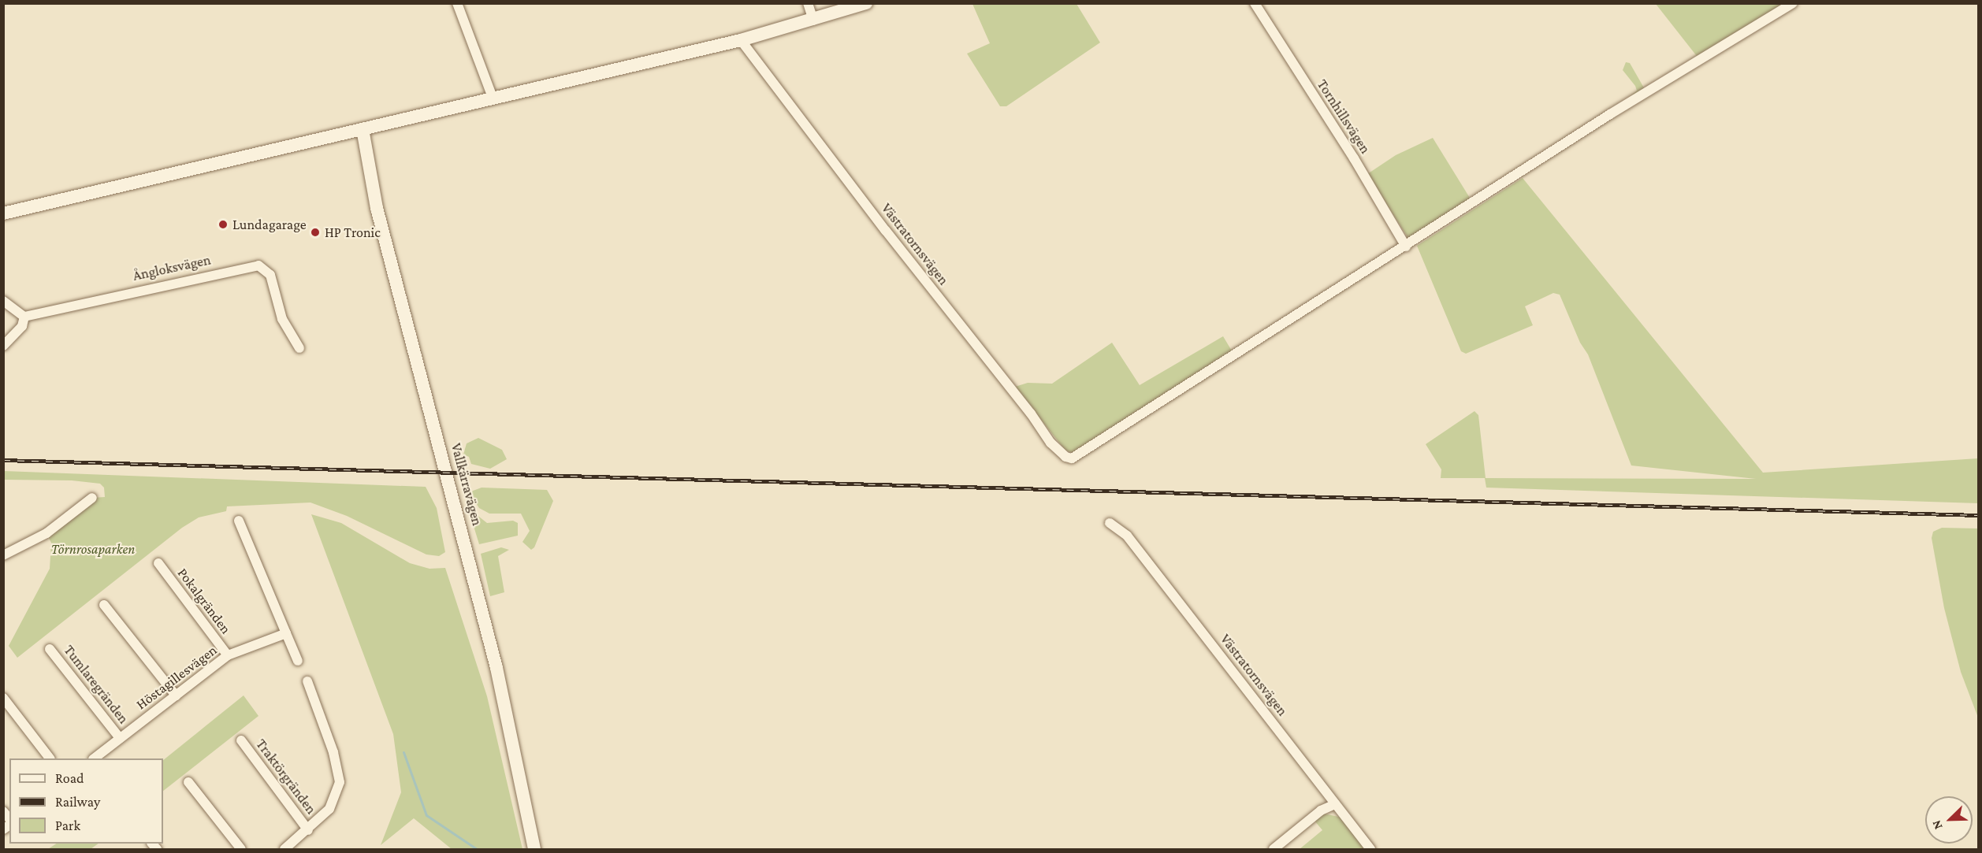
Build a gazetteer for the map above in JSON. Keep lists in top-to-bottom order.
{
  "streets": {
    "main road": ["Vallkärravägen"],
    "street": [
      "Tornhillsvägen",
      "Västratornsvägen",
      "Ångloksvägen",
      "Pokalgränden",
      "Höstagillesvägen",
      "Tumlaregränden",
      "Traktörgränden"
    ]
  },
  "crossings": [
    ["Tornhillsvägen", "Västratornsvägen"],
    ["Pokalgränden", "Höstagillesvägen"],
    ["Höstagillesvägen", "Tumlaregränden"]
  ],
  "parks": ["Törnrosaparken"],
  "places": ["Lundagarage", "HP Tronic"],
  "legend": ["Road", "Railway", "Park"],
  "north": "bottom left"
}
